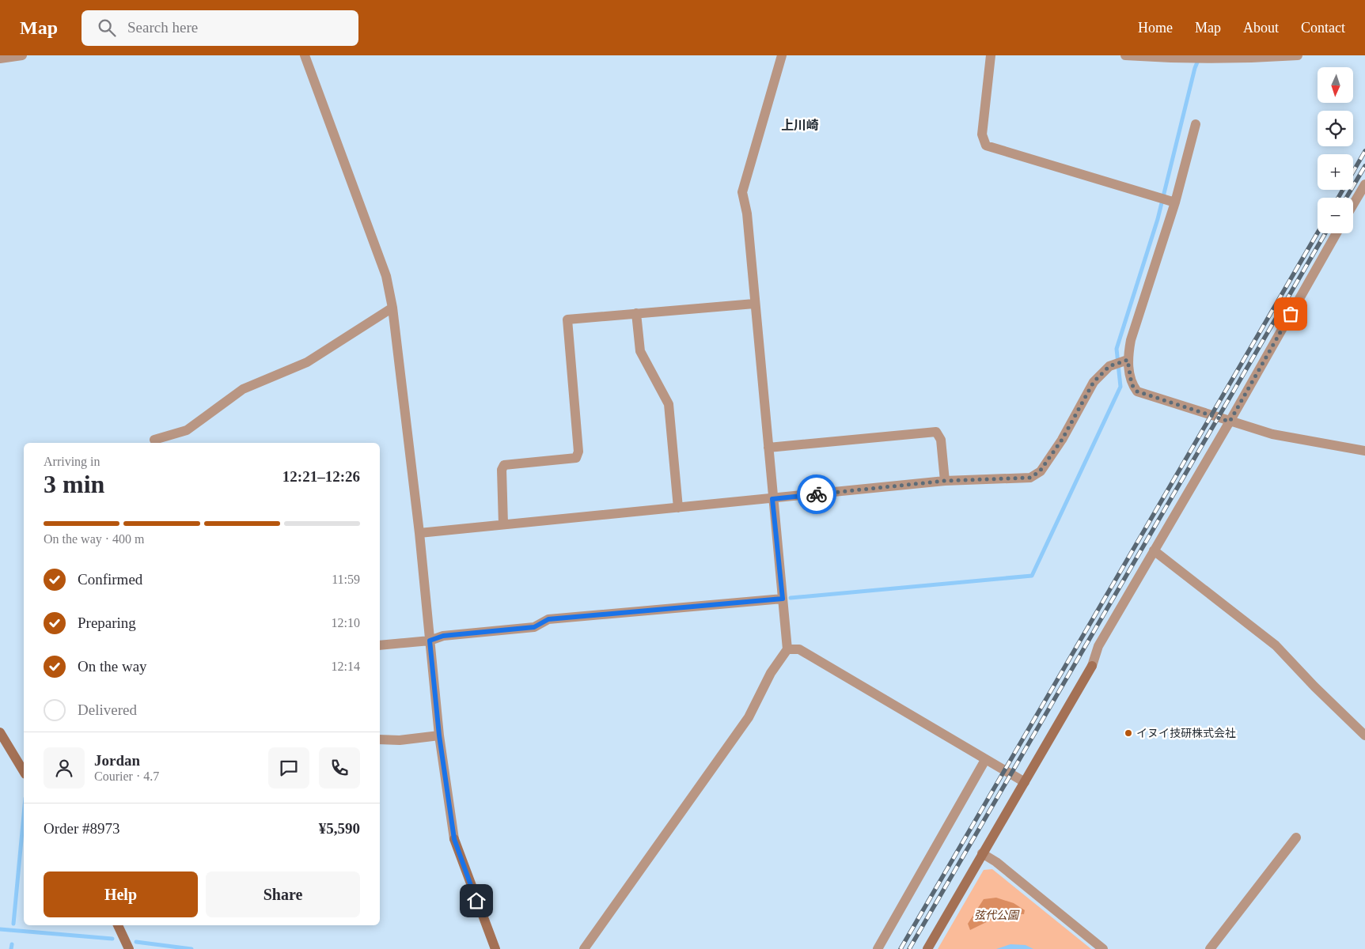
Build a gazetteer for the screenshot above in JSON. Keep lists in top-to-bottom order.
{
  "districts": ["上川崎"],
  "parks": ["弦代公園"],
  "places": ["イヌイ技研株式会社"],
  "north": "bottom",
  "page": {
    "header": "Map",
    "search": "Search here",
    "nav": [
      "Home",
      "Map",
      "About",
      "Contact"
    ],
    "map_buttons": ["+", "−"],
    "heading": ["3 min", "Arriving in", "12:21–12:26"],
    "panel": [
      "Jordan",
      "Courier · 4.7",
      "Order #8973",
      "¥5,590"
    ],
    "bar": "On the way · 400 m",
    "list": [
      ["Confirmed", "11:59"],
      ["Preparing", "12:10"],
      ["On the way", "12:14"],
      "Delivered"
    ],
    "buttons": ["Help", "Share"]
  }
}
